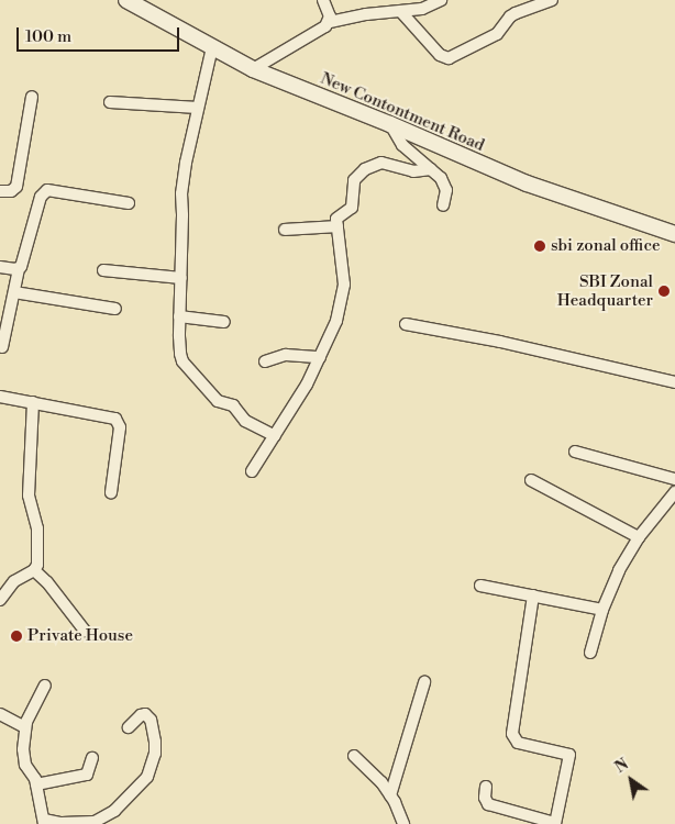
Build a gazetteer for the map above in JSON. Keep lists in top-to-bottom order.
{
  "streets": {
    "street": ["New Contontment Road"]
  },
  "places": ["sbi zonal office", "SBI Zonal Headquarter", "Private House"],
  "scale_bar": "100 m",
  "north": "top left"
}
